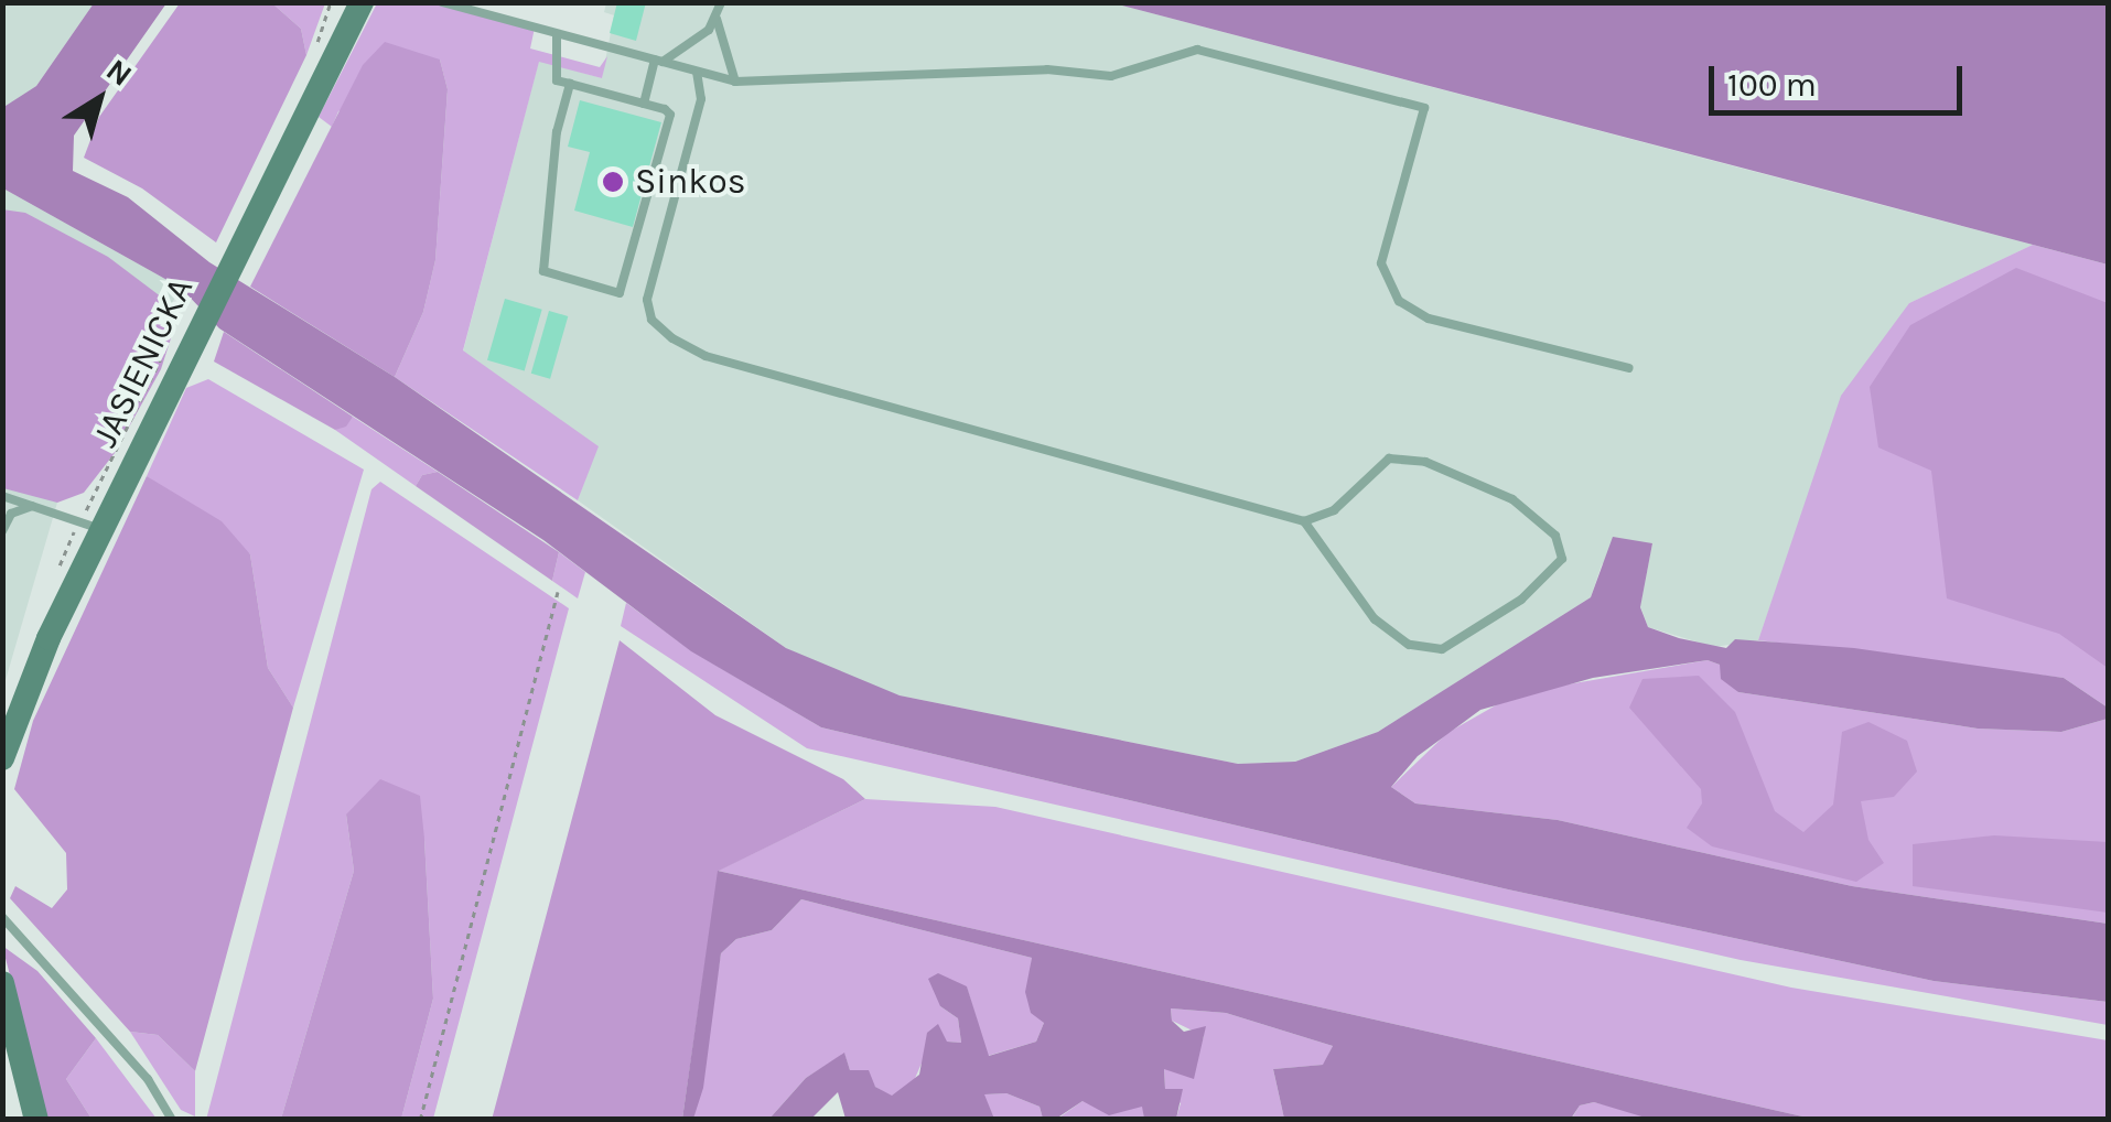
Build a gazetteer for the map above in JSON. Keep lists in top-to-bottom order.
{
  "streets": {
    "main road": ["JASIENICKA"]
  },
  "places": ["Sinkos"],
  "scale_bar": "100 m",
  "north": "top right"
}
